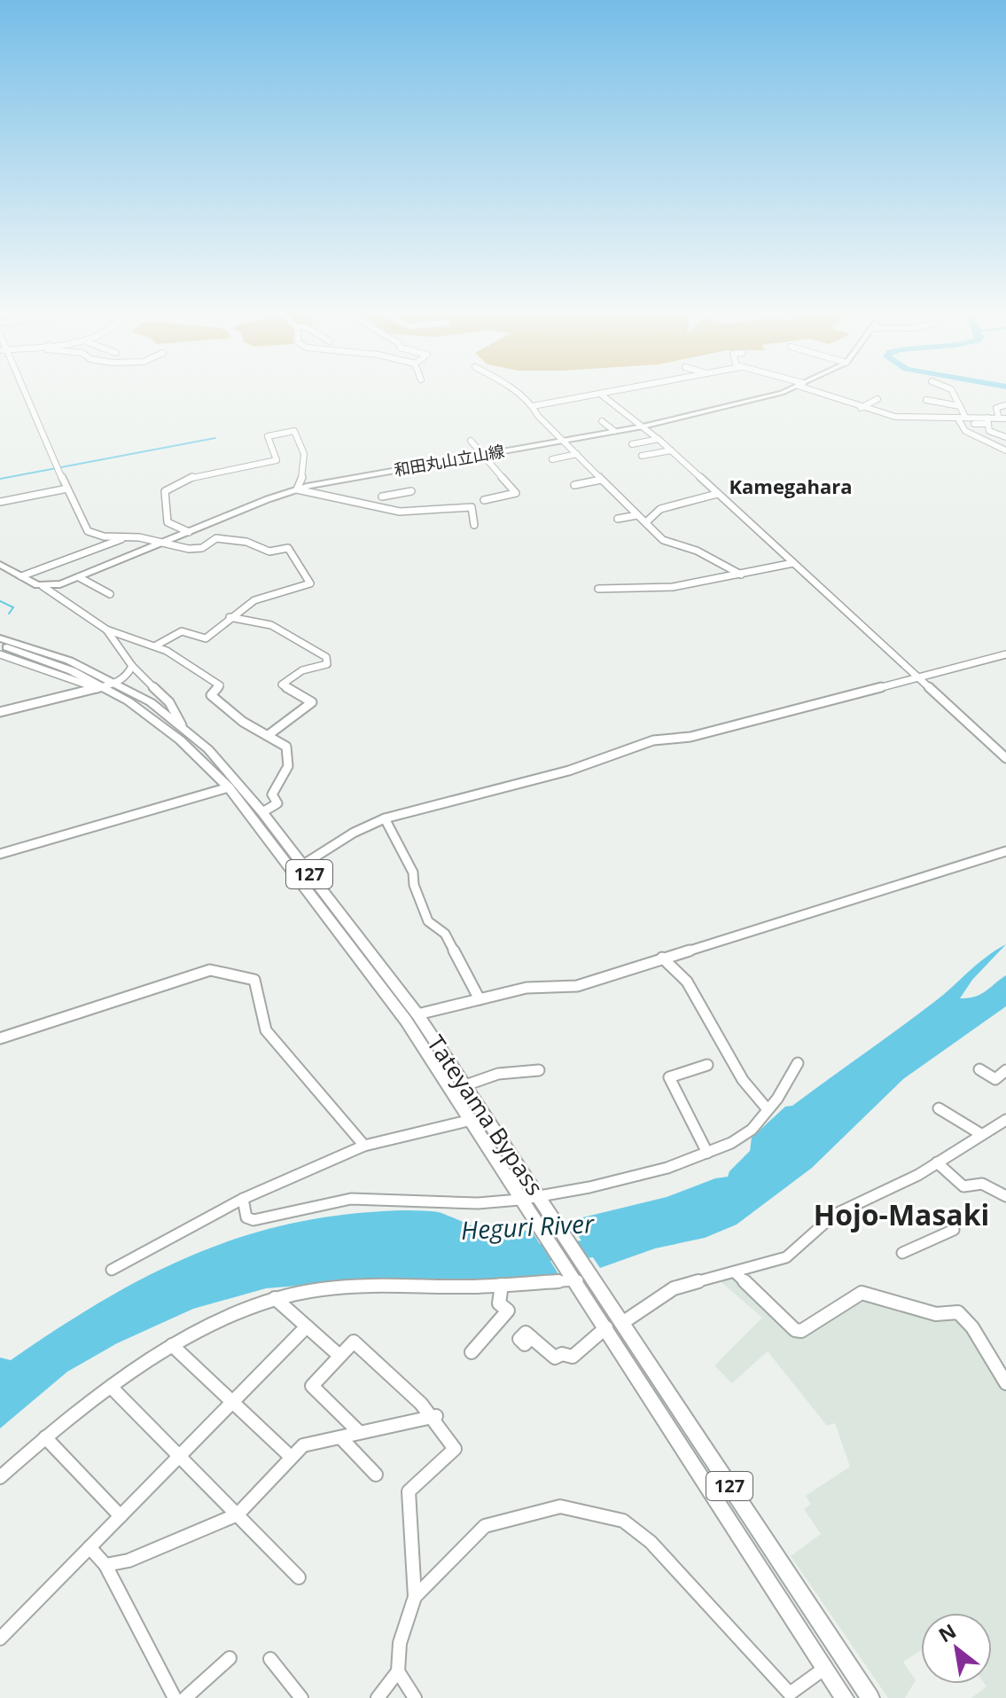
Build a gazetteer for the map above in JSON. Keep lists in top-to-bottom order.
{
  "streets": {
    "highway": ["127", "Tateyama Bypass"],
    "main road": ["和田丸山立山線"]
  },
  "districts": ["Kamegahara", "Hojo-Masaki"],
  "water": ["Heguri River"],
  "north": "top left"
}
